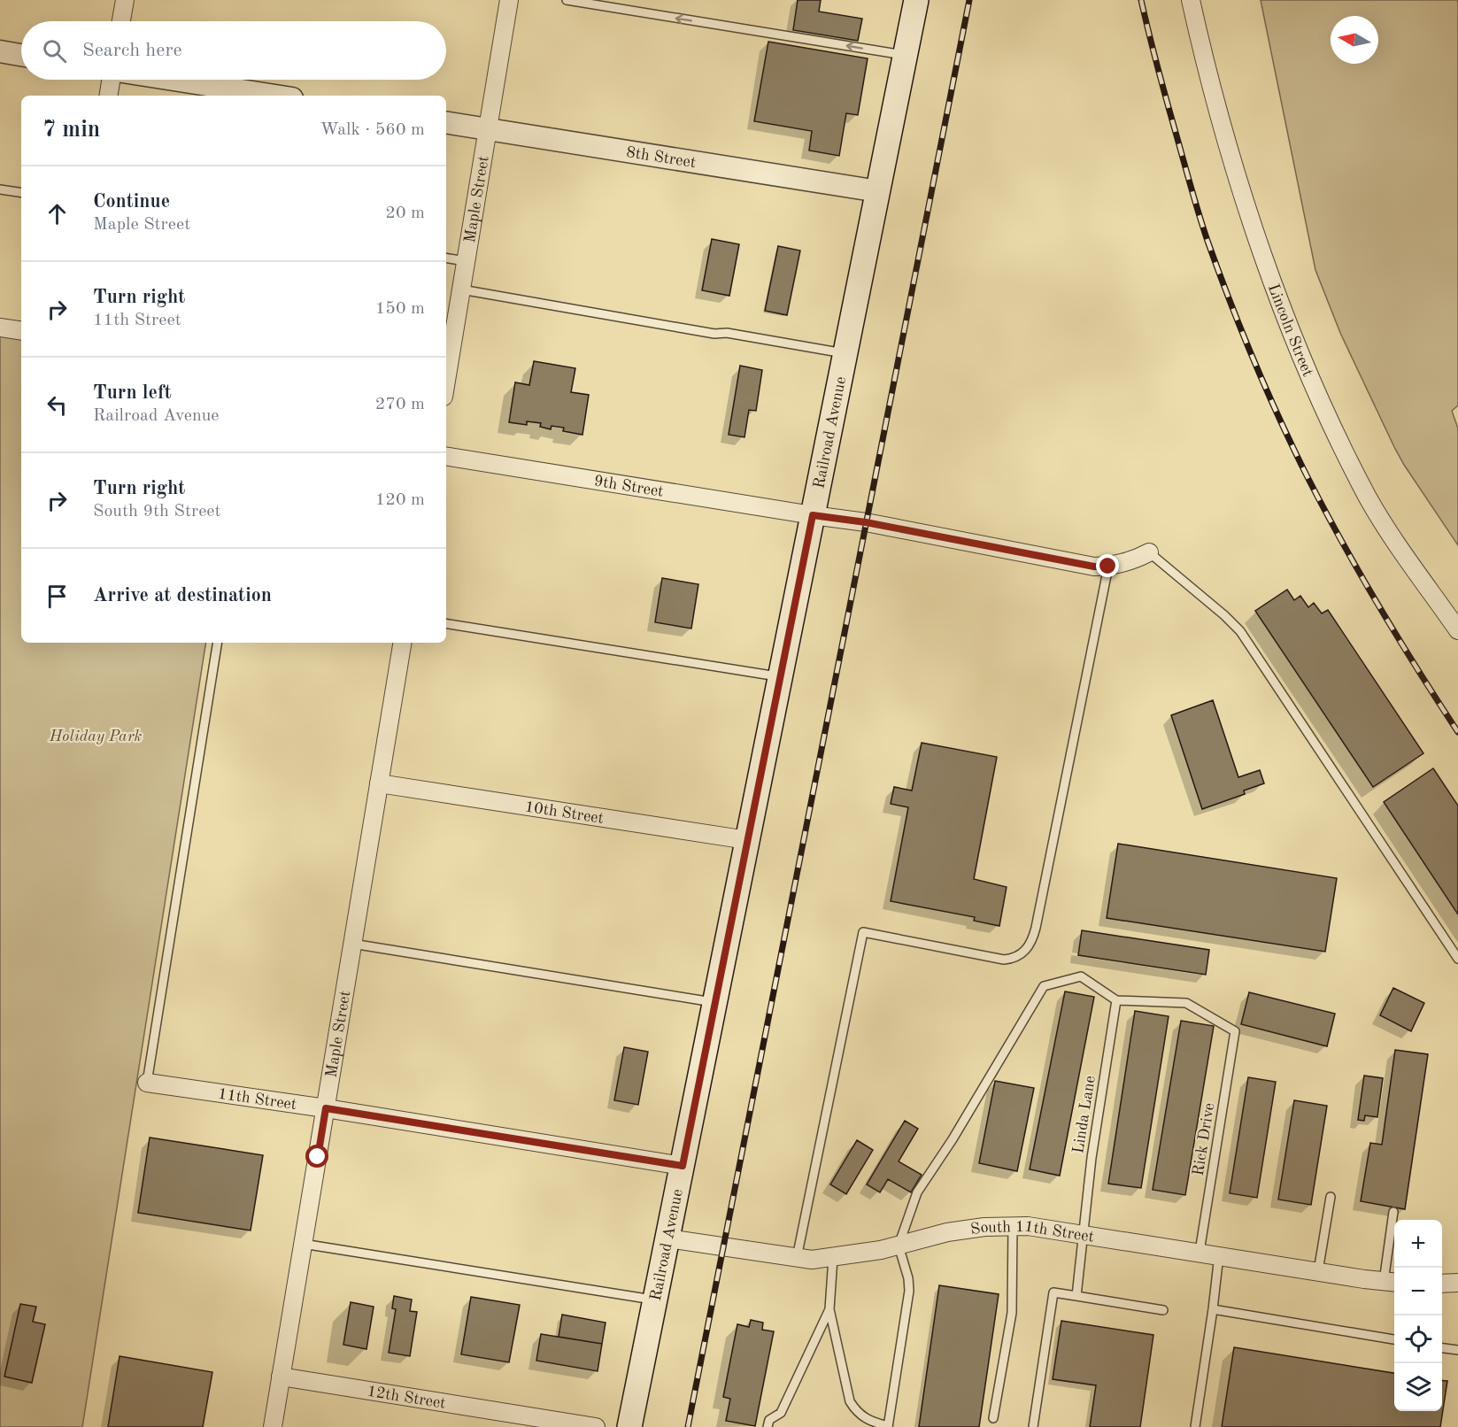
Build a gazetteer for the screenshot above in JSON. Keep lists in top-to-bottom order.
{
  "streets": {
    "main road": ["Railroad Avenue"],
    "street": [
      "8th Street",
      "Maple Street",
      "Lincoln Street",
      "9th Street",
      "10th Street",
      "11th Street",
      "South 11th Street",
      "12th Street"
    ],
    "lane": ["Linda Lane", "Rick Drive"]
  },
  "crossings": [
    ["8th Street", "Maple Street"],
    ["8th Street", "Railroad Avenue"],
    ["Maple Street", "10th Street"],
    ["Maple Street", "11th Street"],
    ["Maple Street", "12th Street"],
    ["Railroad Avenue", "9th Street"],
    ["Railroad Avenue", "10th Street"],
    ["Railroad Avenue", "11th Street"],
    ["Railroad Avenue", "South 11th Street"],
    ["Linda Lane", "Rick Drive"],
    ["Linda Lane", "South 11th Street"],
    ["Rick Drive", "South 11th Street"]
  ],
  "parks": ["Holiday Park"],
  "north": "left",
  "page": {
    "search": "Search here",
    "heading": ["7 min", "Walk · 560 m"],
    "list": [
      ["Continue", "Maple Street", "20 m"],
      ["Turn right", "11th Street", "150 m"],
      ["Turn left", "Railroad Avenue", "270 m"],
      ["Turn right", "South 9th Street", "120 m"],
      "Arrive at destination"
    ],
    "map_buttons": ["+", "−"]
  }
}
